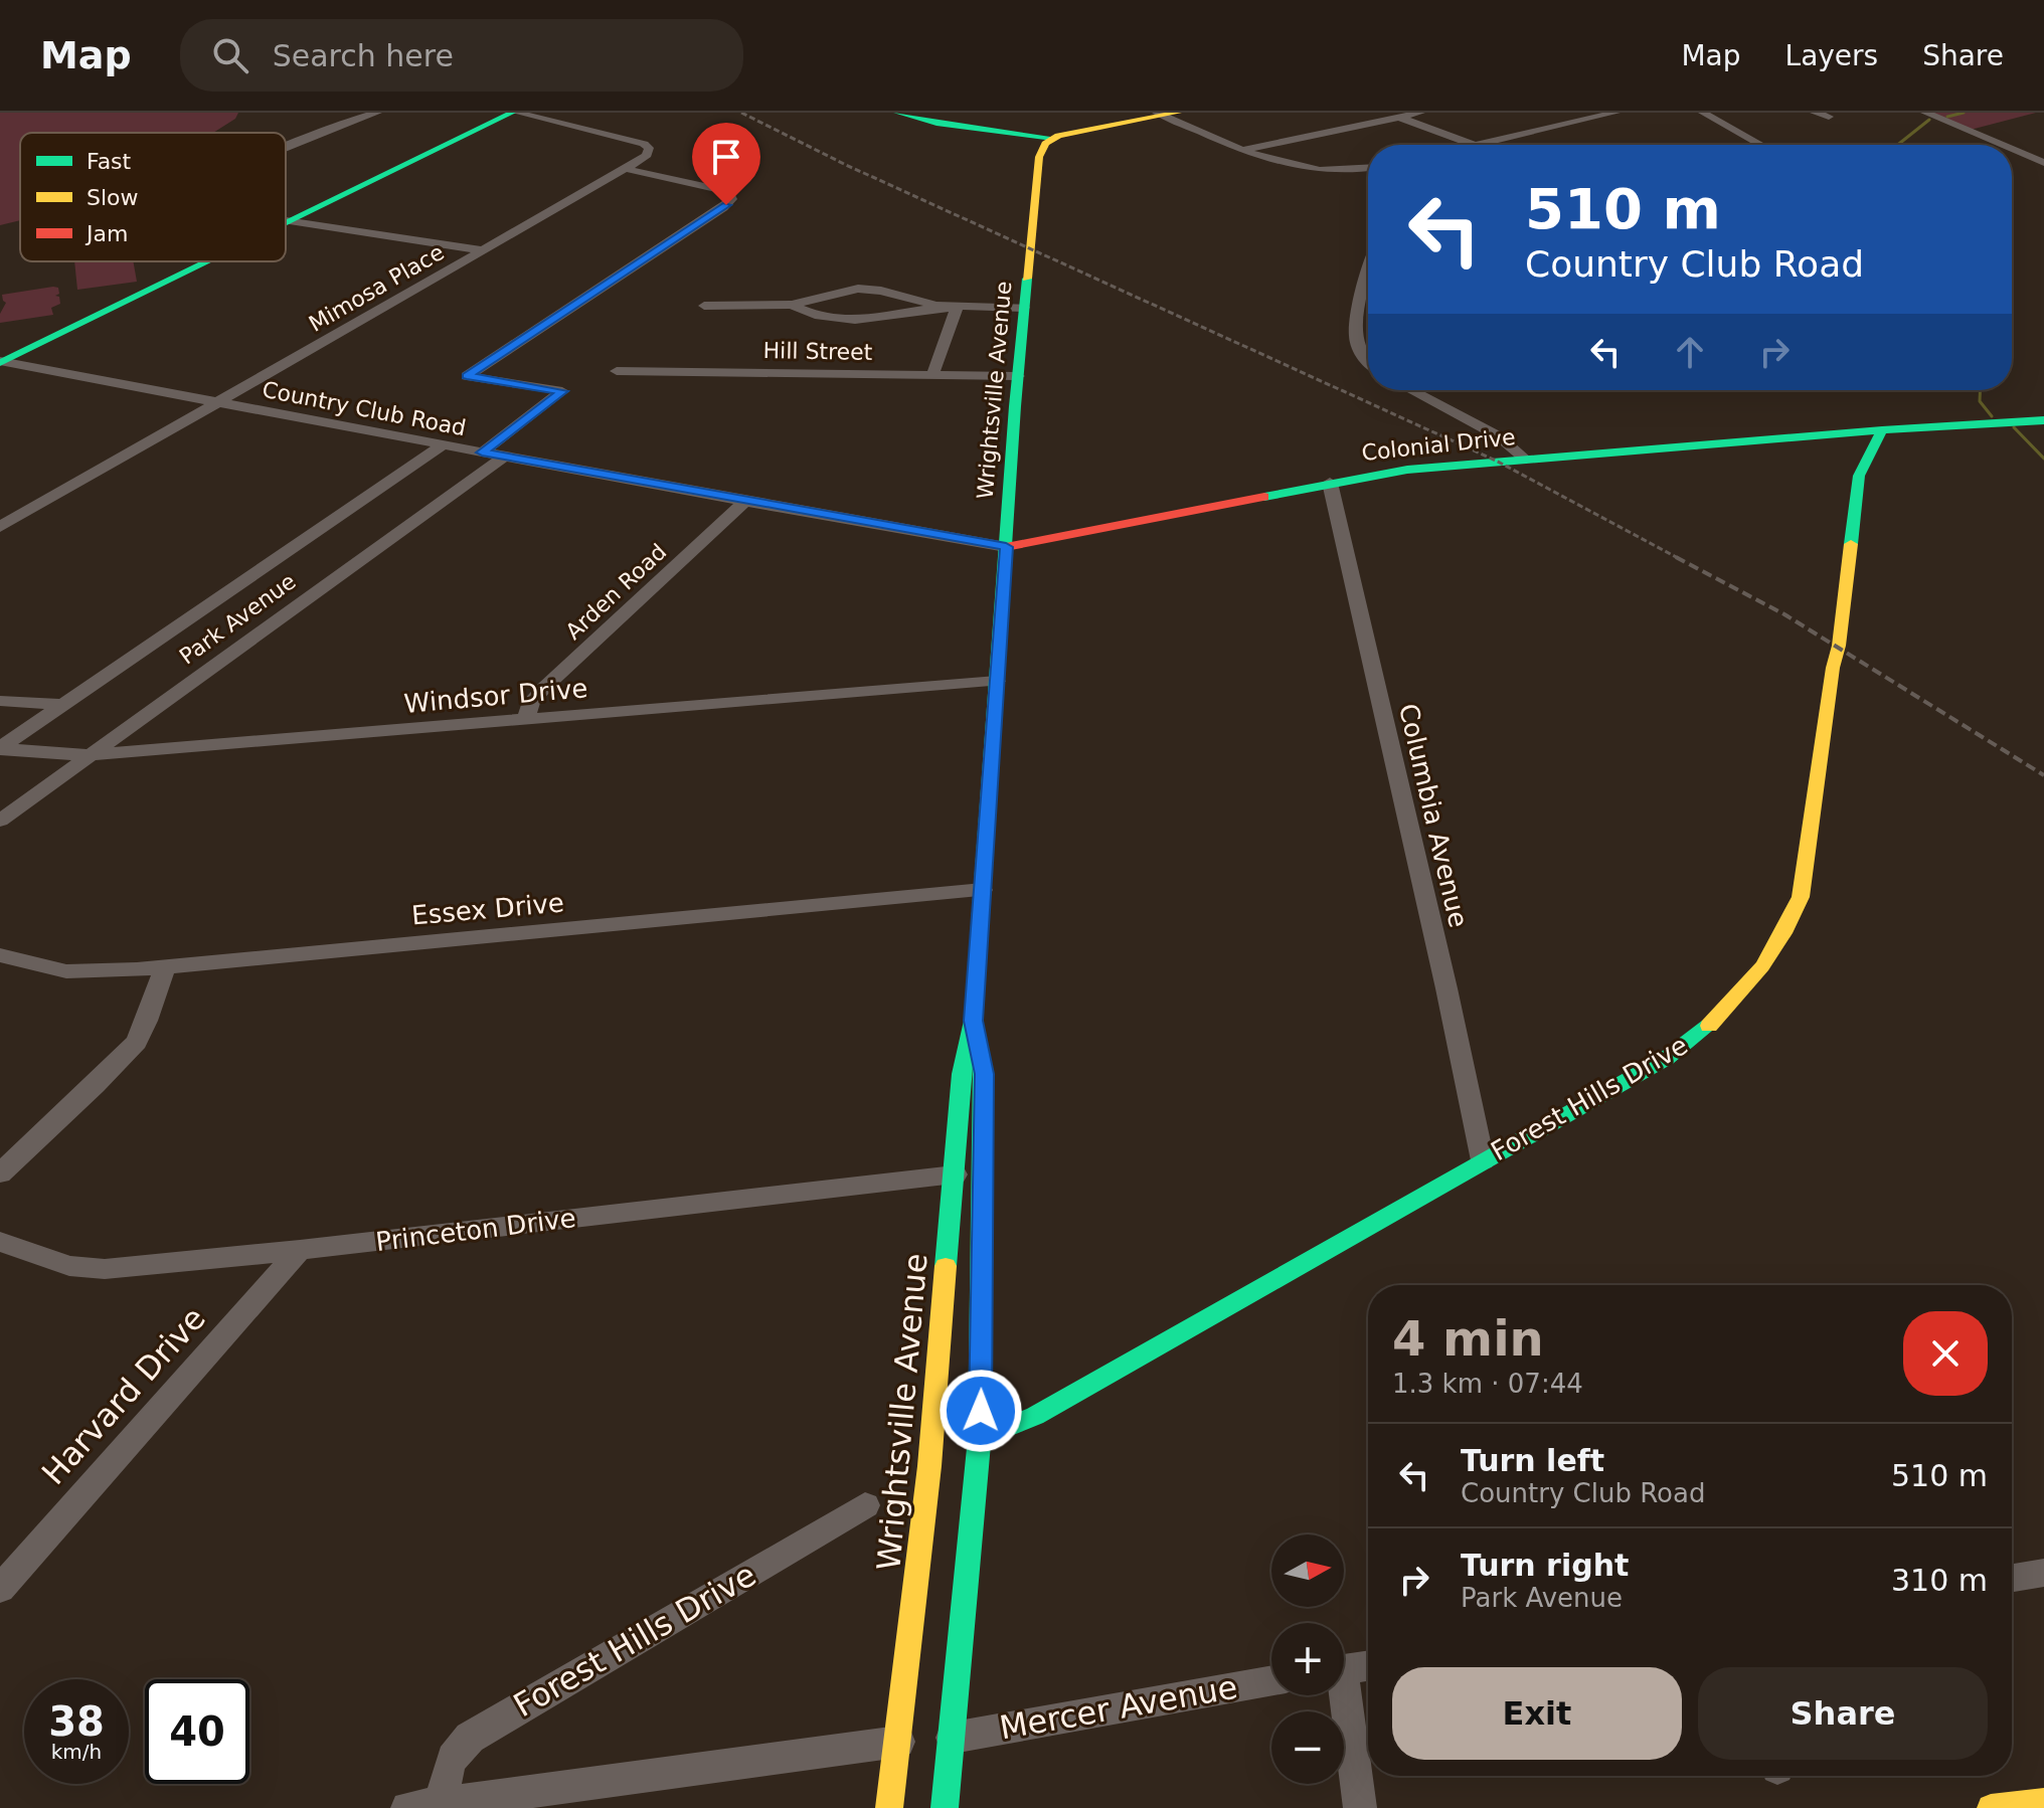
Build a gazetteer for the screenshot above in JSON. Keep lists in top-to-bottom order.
{
  "streets": {
    "street": [
      "Mimosa Place",
      "Hill Street",
      "Wrightsville Avenue",
      "Country Club Road",
      "Colonial Drive",
      "Arden Road",
      "Park Avenue",
      "Windsor Drive",
      "Columbia Avenue",
      "Essex Drive",
      "Forest Hills Drive",
      "Princeton Drive",
      "Harvard Drive",
      "Mercer Avenue"
    ]
  },
  "crossings": [
    ["Mimosa Place", "Country Club Road"],
    ["Hill Street", "Wrightsville Avenue"],
    ["Wrightsville Avenue", "Country Club Road"],
    ["Wrightsville Avenue", "Colonial Drive"],
    ["Wrightsville Avenue", "Windsor Drive"],
    ["Wrightsville Avenue", "Essex Drive"],
    ["Wrightsville Avenue", "Forest Hills Drive"],
    ["Wrightsville Avenue", "Princeton Drive"],
    ["Wrightsville Avenue", "Mercer Avenue"],
    ["Country Club Road", "Colonial Drive"],
    ["Country Club Road", "Arden Road"],
    ["Country Club Road", "Park Avenue"],
    ["Colonial Drive", "Columbia Avenue"],
    ["Colonial Drive", "Forest Hills Drive"],
    ["Arden Road", "Windsor Drive"],
    ["Park Avenue", "Windsor Drive"],
    ["Columbia Avenue", "Forest Hills Drive"],
    ["Princeton Drive", "Harvard Drive"]
  ],
  "legend": ["Fast", "Slow", "Jam"],
  "north": "right",
  "page": {
    "header": "Map",
    "search": "Search here",
    "nav": ["Map", "Layers", "Share"],
    "turn": ["510 m", "Country Club Road"],
    "heading": ["4 min", "1.3 km · 07:44"],
    "list": [
      {
        "name": "Turn left",
        "note": "Country Club Road",
        "value": "510 m"
      },
      {
        "name": "Turn right",
        "note": "Park Avenue",
        "value": "310 m"
      }
    ],
    "map_buttons": ["+", "−"],
    "buttons": ["Exit", "Share"],
    "speed": "38 km/h",
    "limit": "40"
  }
}
